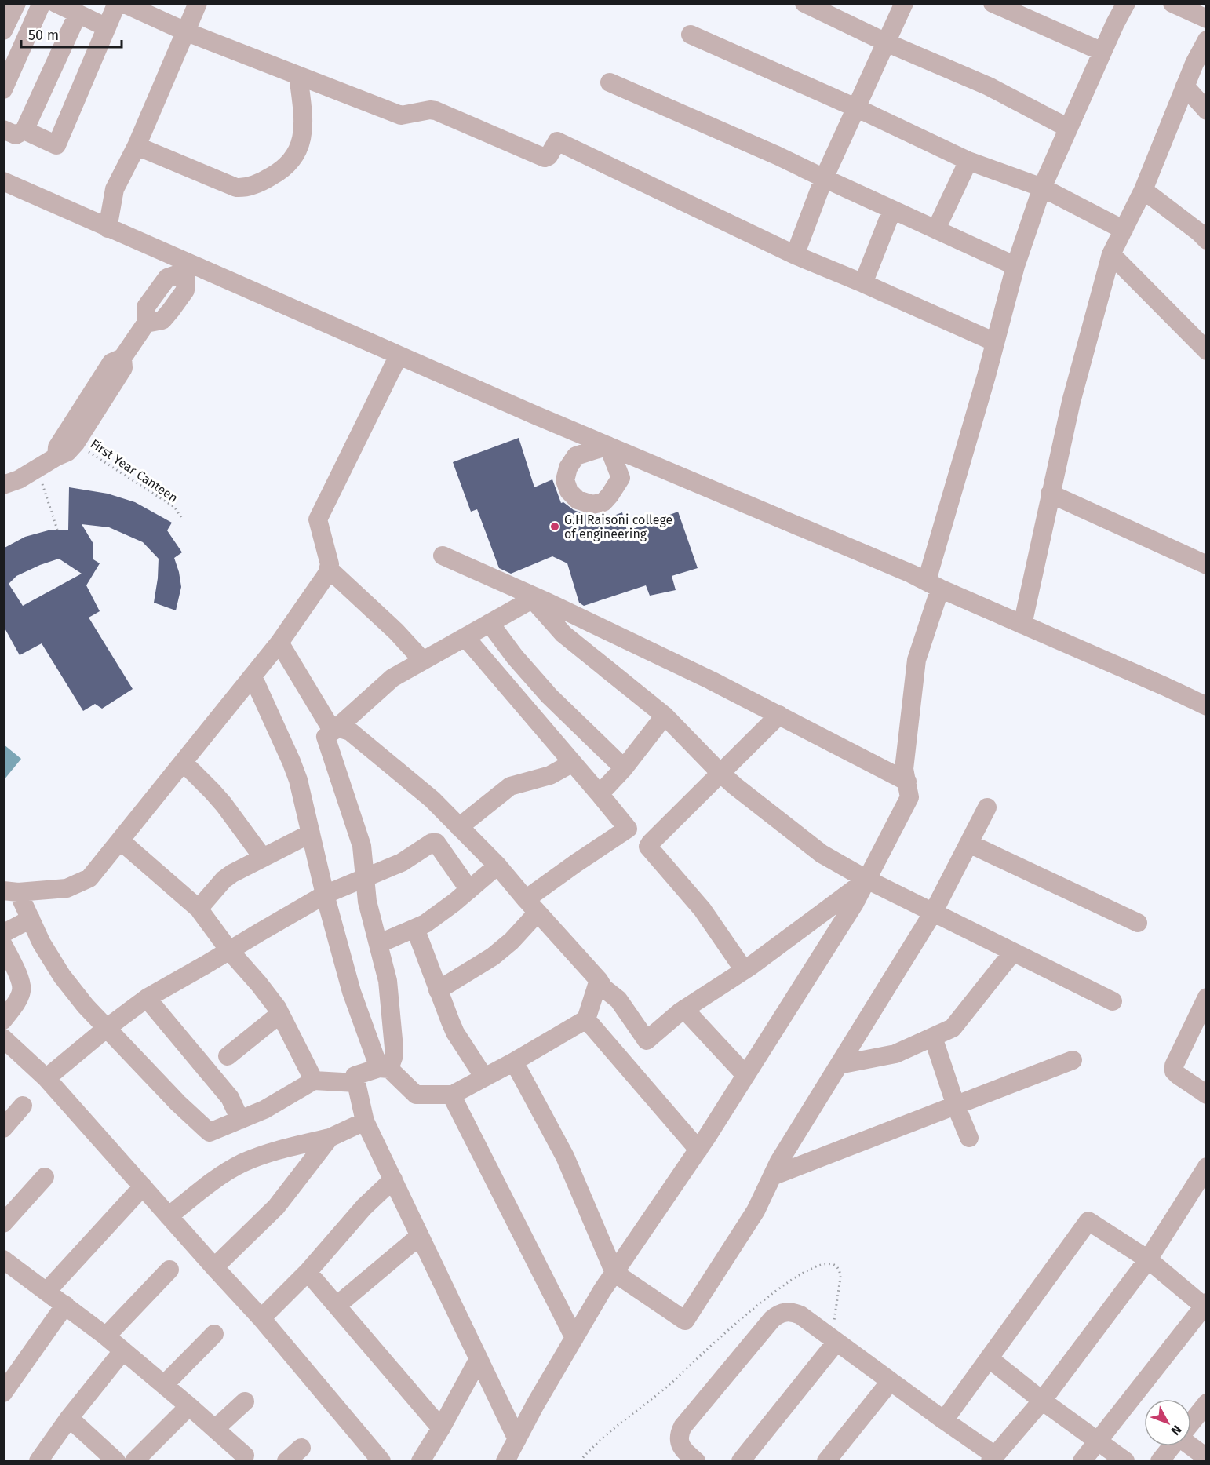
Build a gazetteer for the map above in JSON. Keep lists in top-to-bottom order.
{
  "streets": {
    "path": ["First Year Canteen"]
  },
  "places": ["G.H Raisoni college of engineering"],
  "scale_bar": "50 m",
  "north": "bottom right"
}
